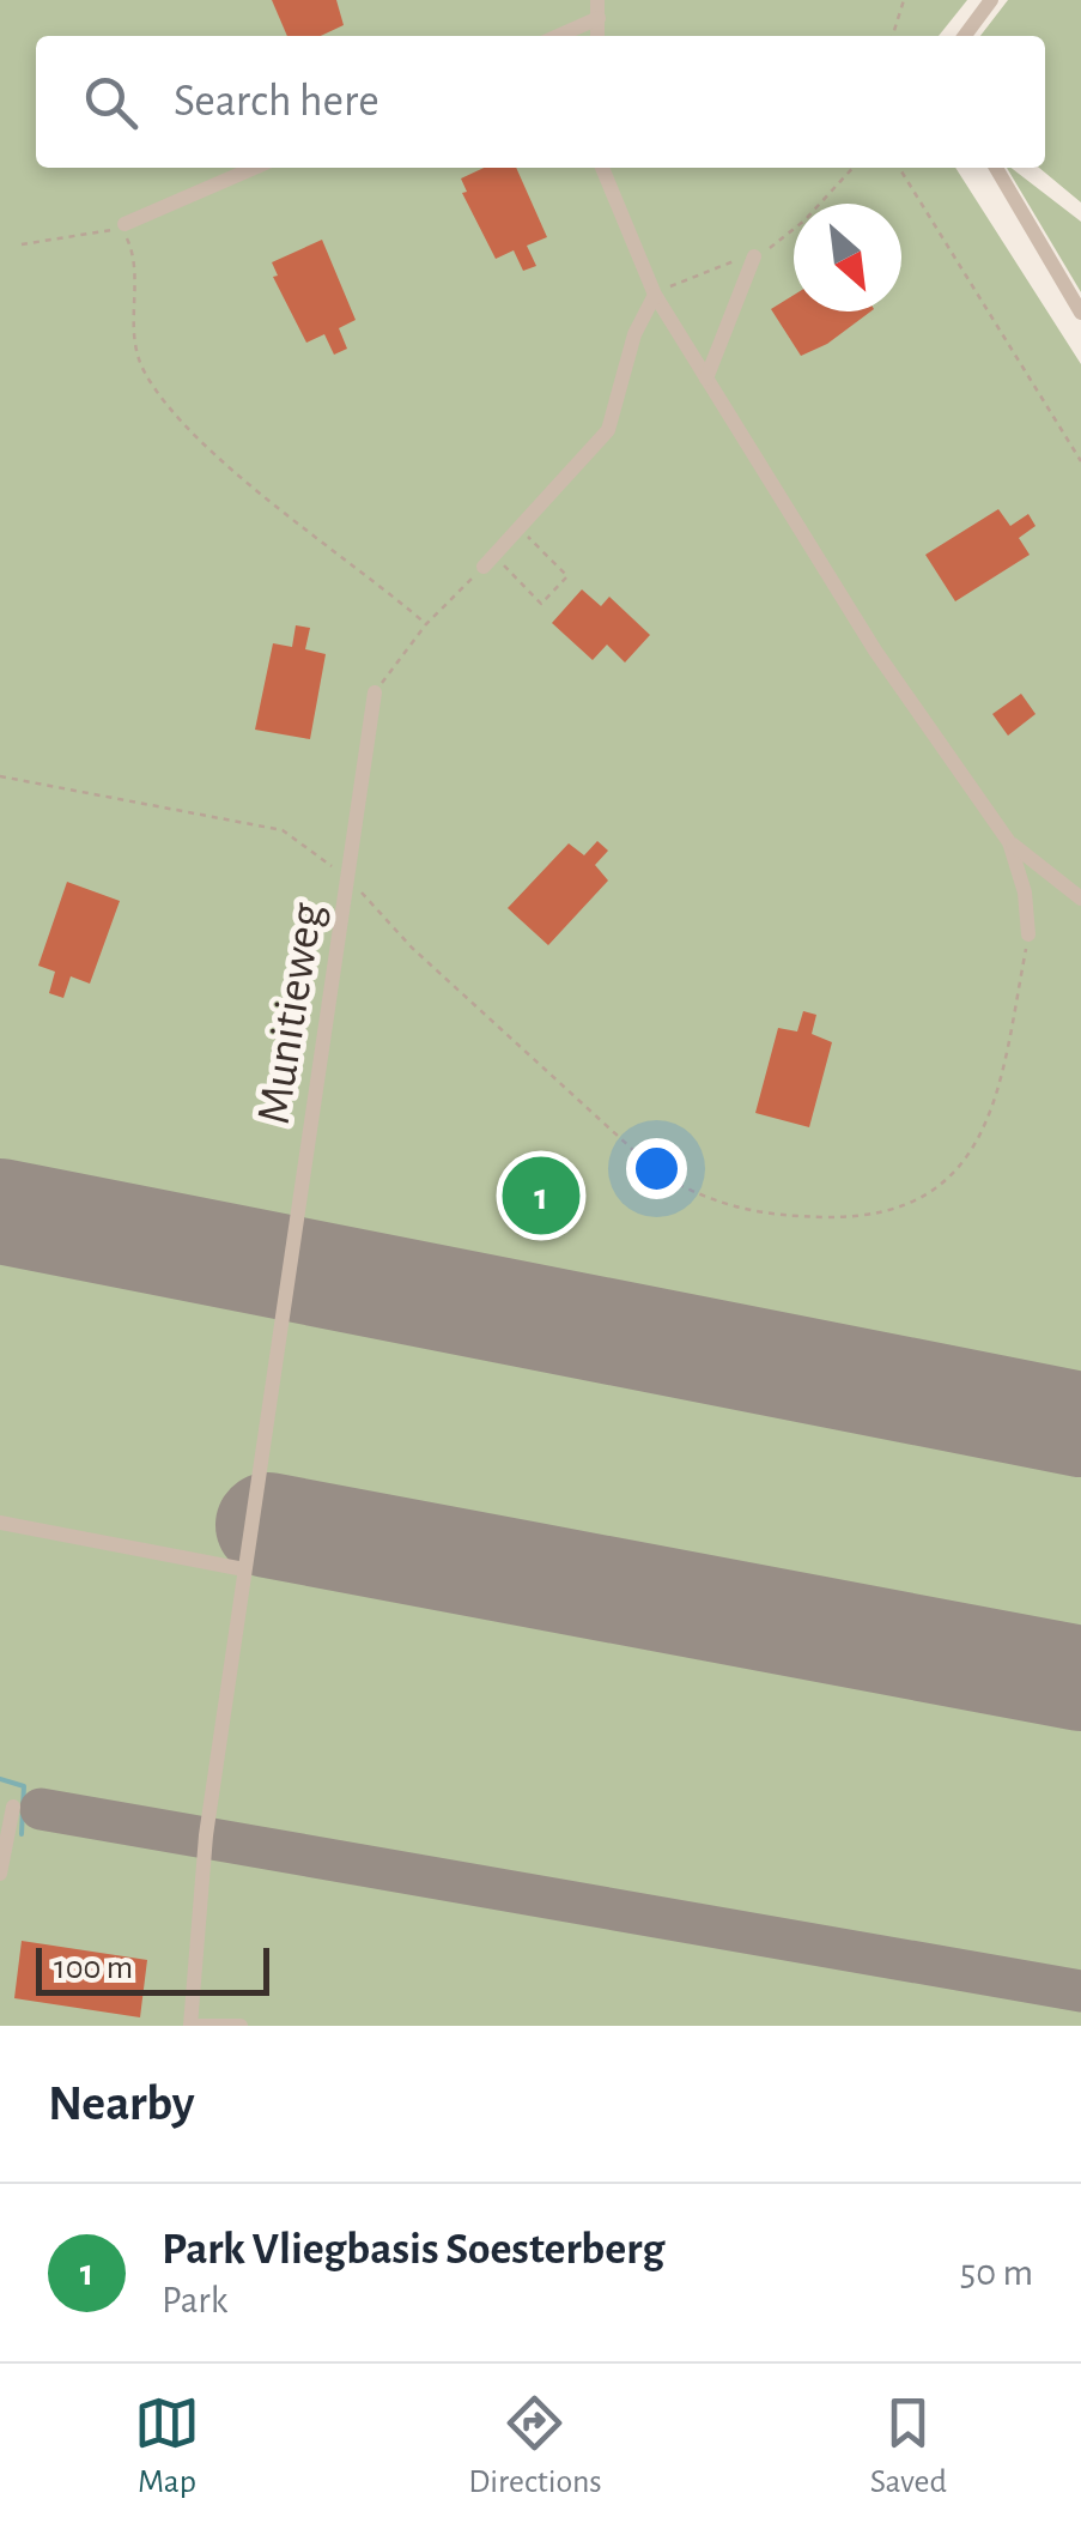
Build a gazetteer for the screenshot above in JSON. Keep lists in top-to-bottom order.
{
  "streets": {
    "street": ["Munitieweg"]
  },
  "scale_bar": "100 m",
  "north": "bottom right",
  "page": {
    "search": "Search here",
    "pins": "1",
    "scale": "100 m",
    "heading": "Nearby",
    "list": [
      {
        "mark": "1",
        "name": "Park Vliegbasis Soesterberg",
        "note": "Park",
        "value": "50 m"
      }
    ],
    "nav": ["Map", "Directions", "Saved"]
  }
}
